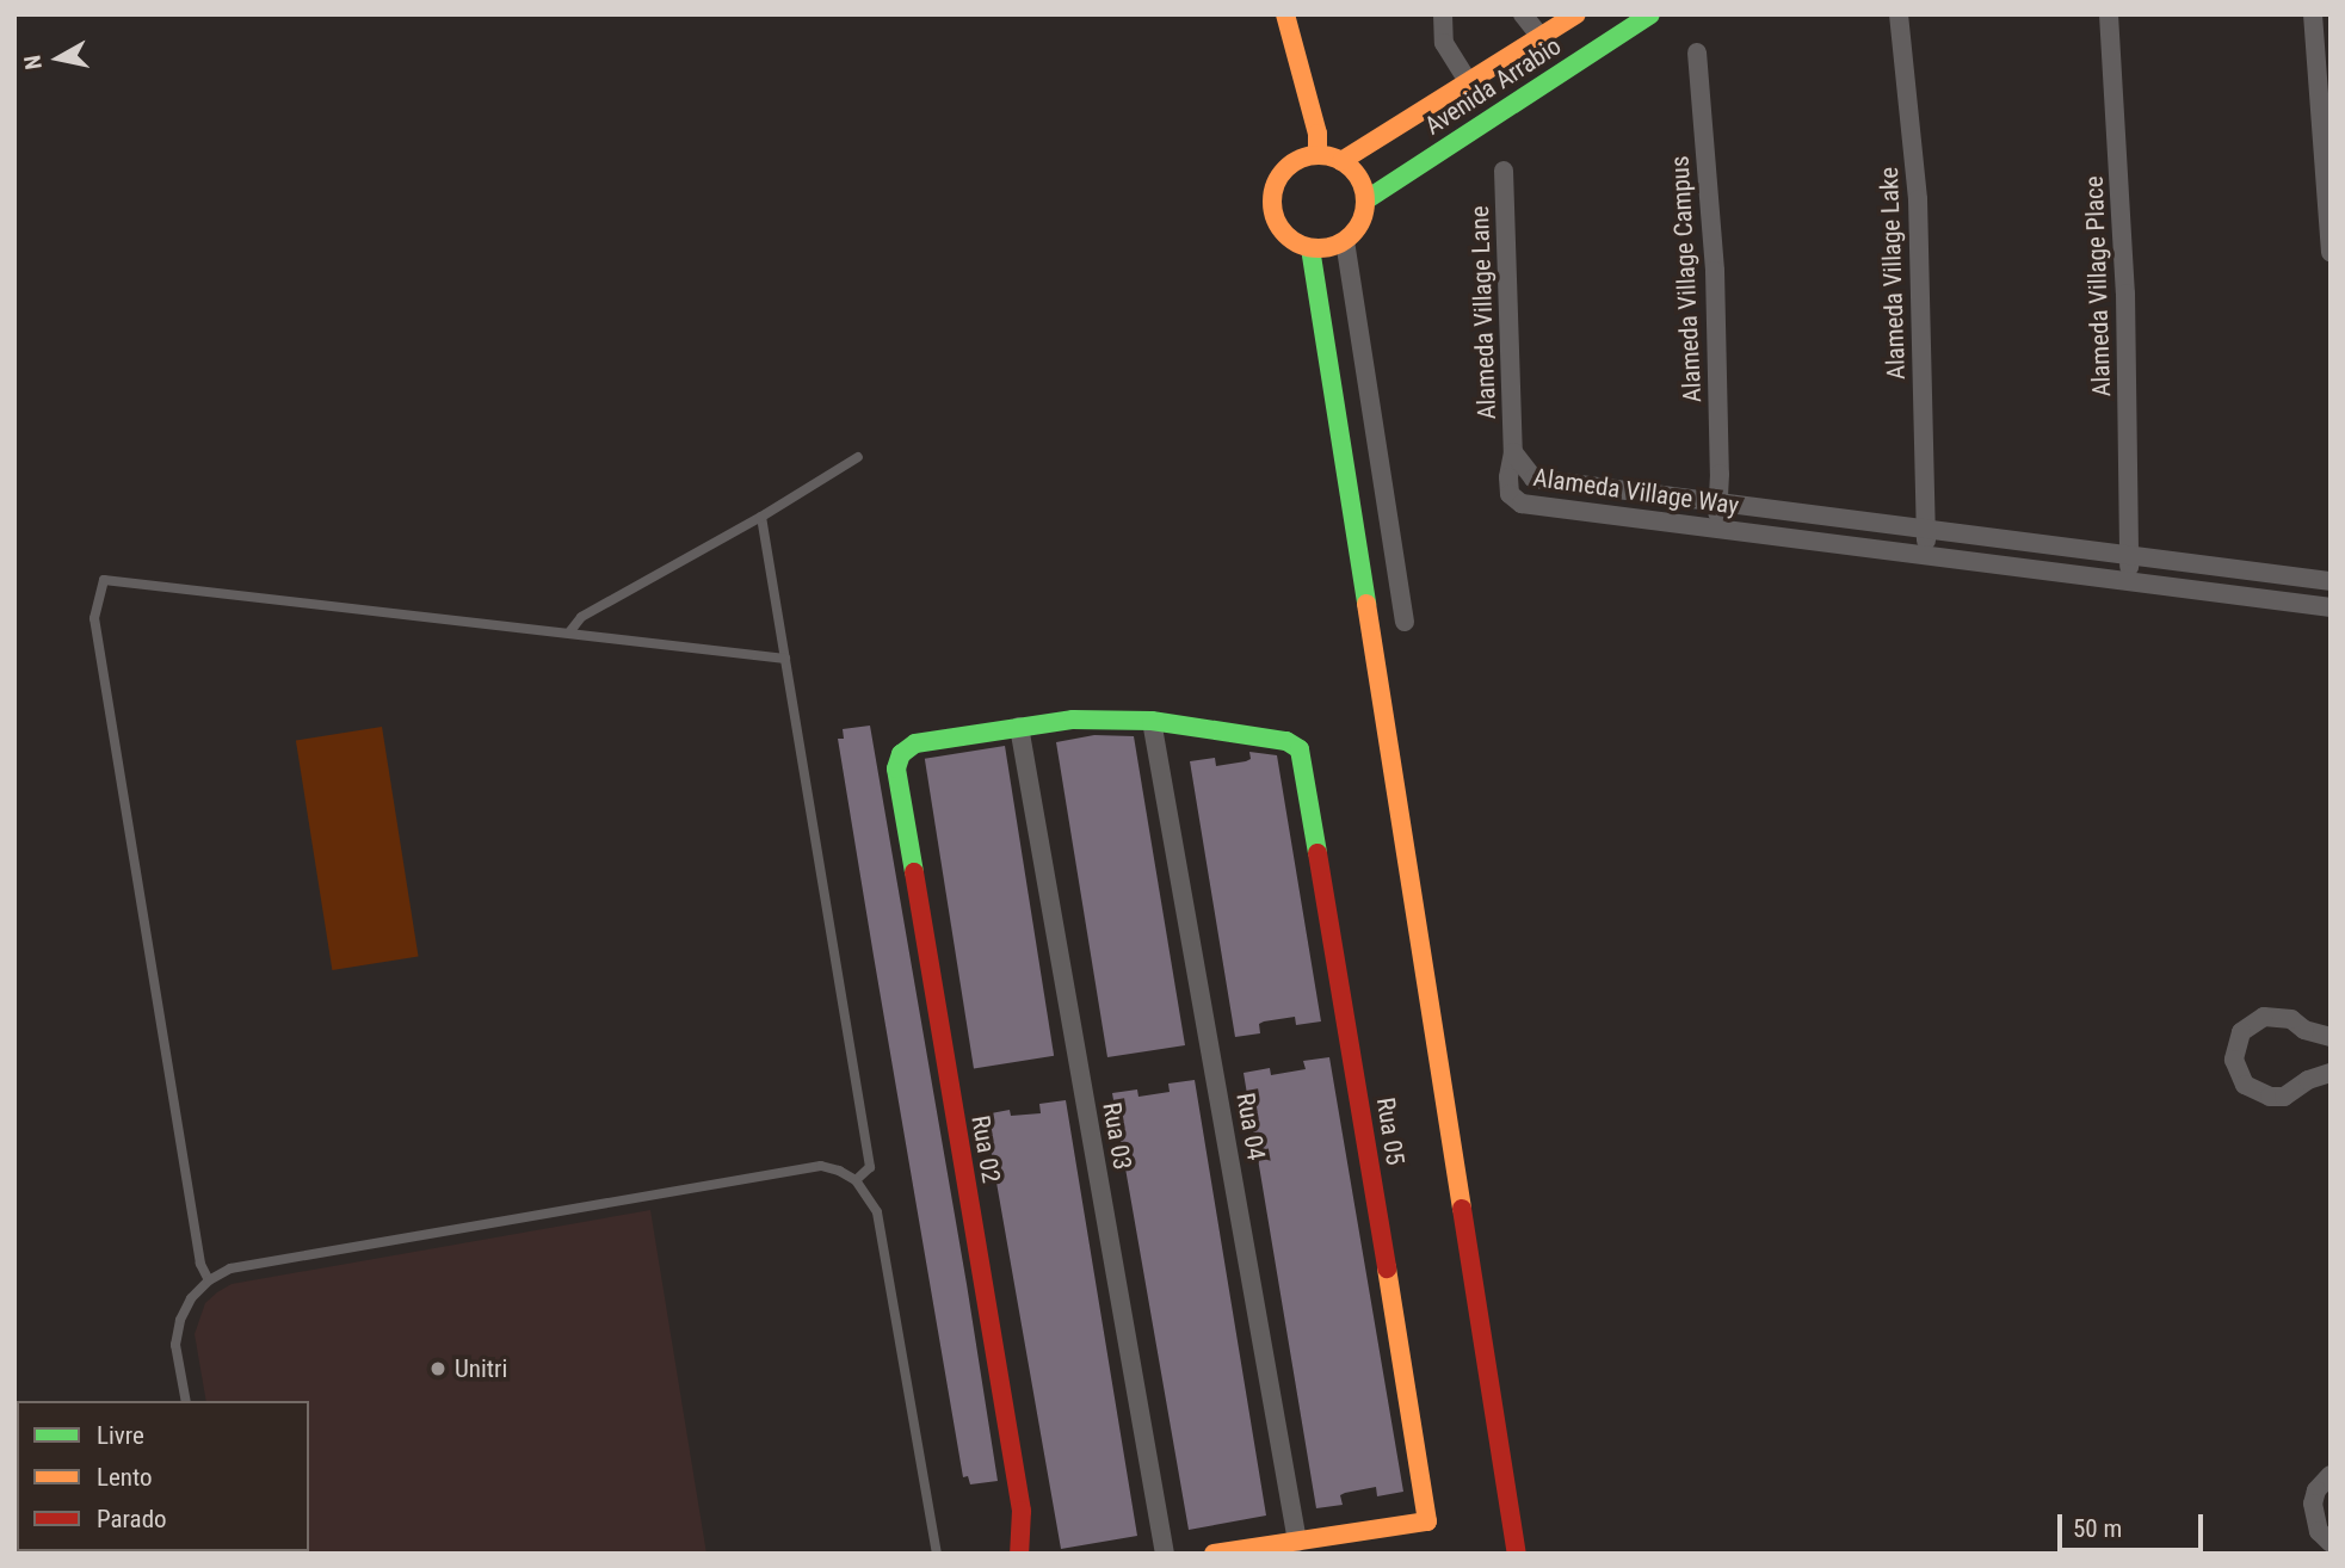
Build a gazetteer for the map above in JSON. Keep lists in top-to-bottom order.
{
  "streets": {
    "street": [
      "Avenida Arrabio",
      "Alameda Village Lake",
      "Alameda Village Campus",
      "Alameda Village Place",
      "Alameda Village Lane",
      "Alameda Village Way",
      "Rua 04",
      "Rua 05",
      "Rua 03",
      "Rua 02"
    ]
  },
  "crossings": [
    ["Alameda Village Lake", "Alameda Village Way"],
    ["Alameda Village Campus", "Alameda Village Way"],
    ["Alameda Village Place", "Alameda Village Way"],
    ["Alameda Village Lane", "Alameda Village Way"],
    ["Rua 04", "Rua 05"],
    ["Rua 03", "Rua 02"]
  ],
  "places": ["Unitri"],
  "legend": ["Livre", "Lento", "Parado"],
  "scale_bar": "50 m",
  "north": "left"
}
